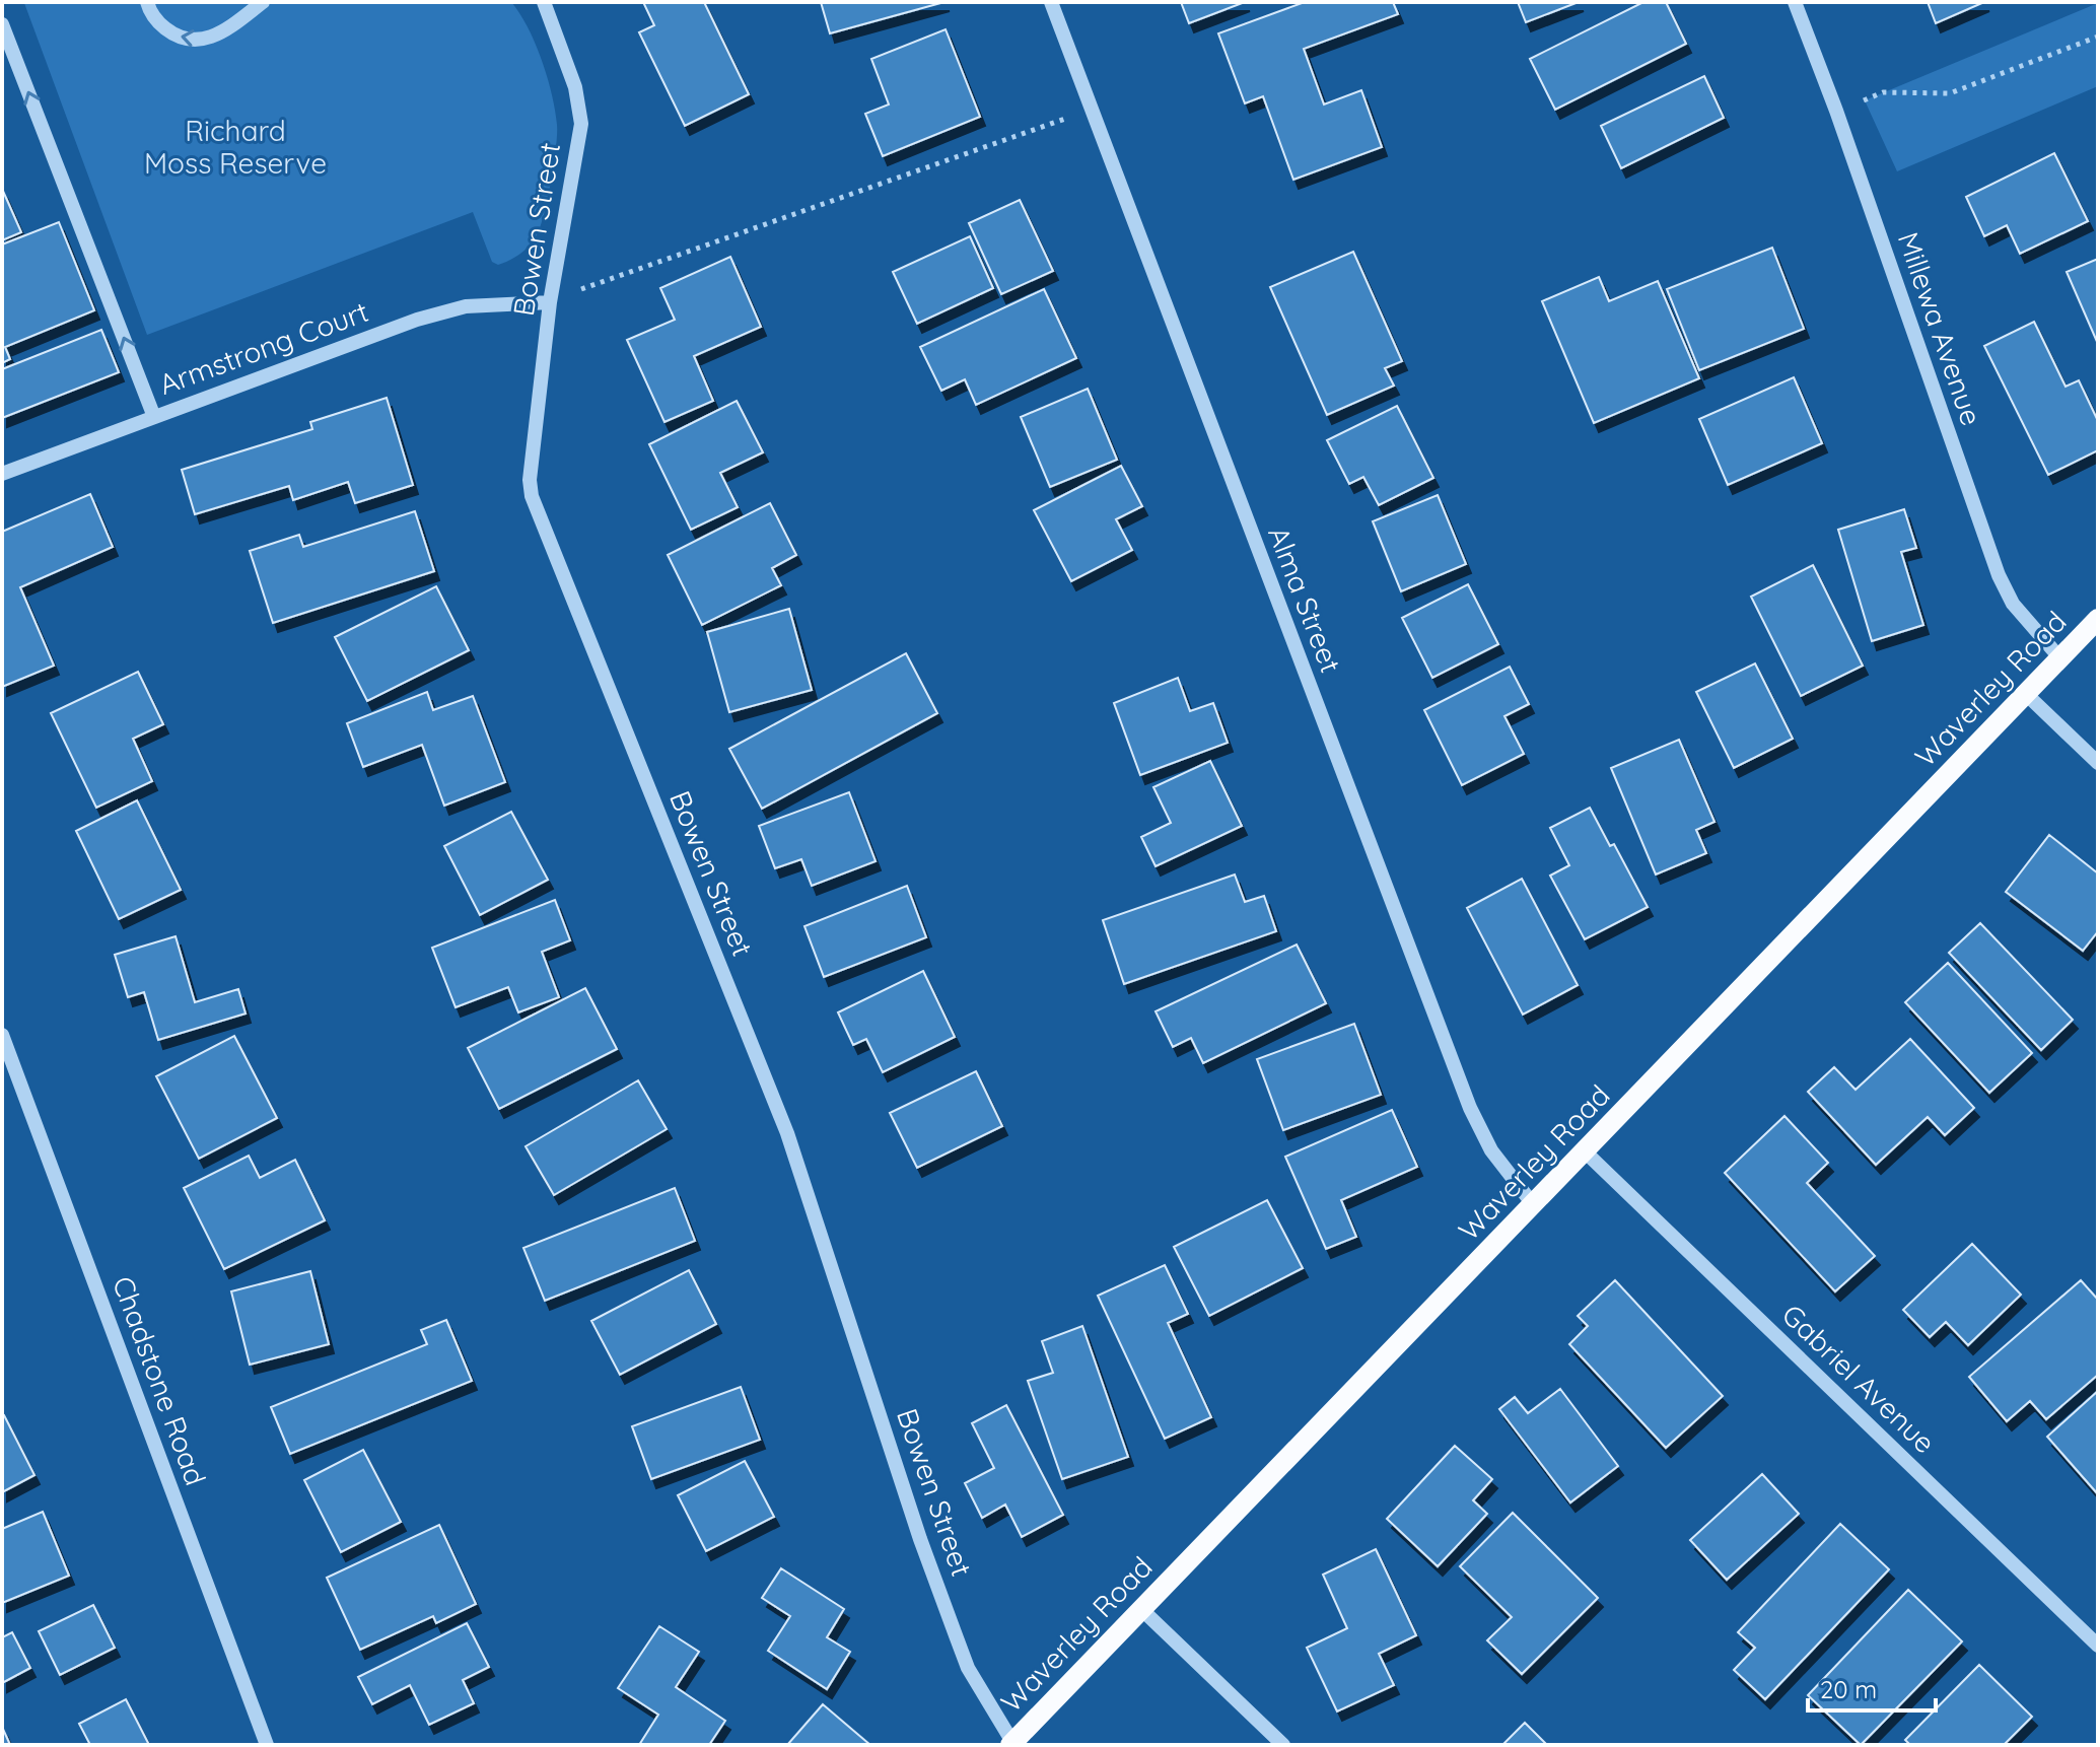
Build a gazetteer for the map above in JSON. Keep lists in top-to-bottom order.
{
  "streets": {
    "main road": ["Waverley Road"],
    "street": [
      "Bowen Street",
      "Millewa Avenue",
      "Armstrong Court",
      "Alma Street",
      "Gabriel Avenue",
      "Chadstone Road"
    ]
  },
  "crossings": [
    ["Bowen Street", "Armstrong Court"],
    ["Bowen Street", "Waverley Road"],
    ["Millewa Avenue", "Waverley Road"],
    ["Alma Street", "Waverley Road"],
    ["Waverley Road", "Gabriel Avenue"]
  ],
  "parks": ["Richard Moss Reserve"],
  "scale_bar": "20 m"
}
